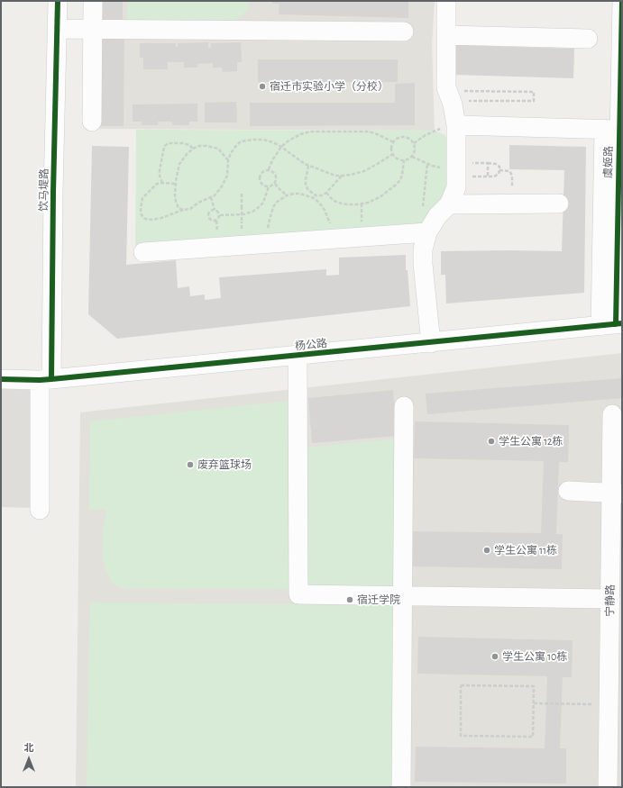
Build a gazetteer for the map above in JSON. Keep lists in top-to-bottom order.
{
  "streets": {
    "street": [
      "虞姬路",
      "饮马堤路",
      "杨公路",
      "宁静路"
    ]
  },
  "crossings": [
    ["虞姬路", "杨公路"],
    ["饮马堤路", "杨公路"]
  ],
  "places": [
    "宿迁市实验小学（分校）",
    "学生公寓 12栋",
    "废弃篮球场",
    "学生公寓 11栋",
    "宿迁学院",
    "学生公寓 10栋"
  ],
  "north": "top"
}
